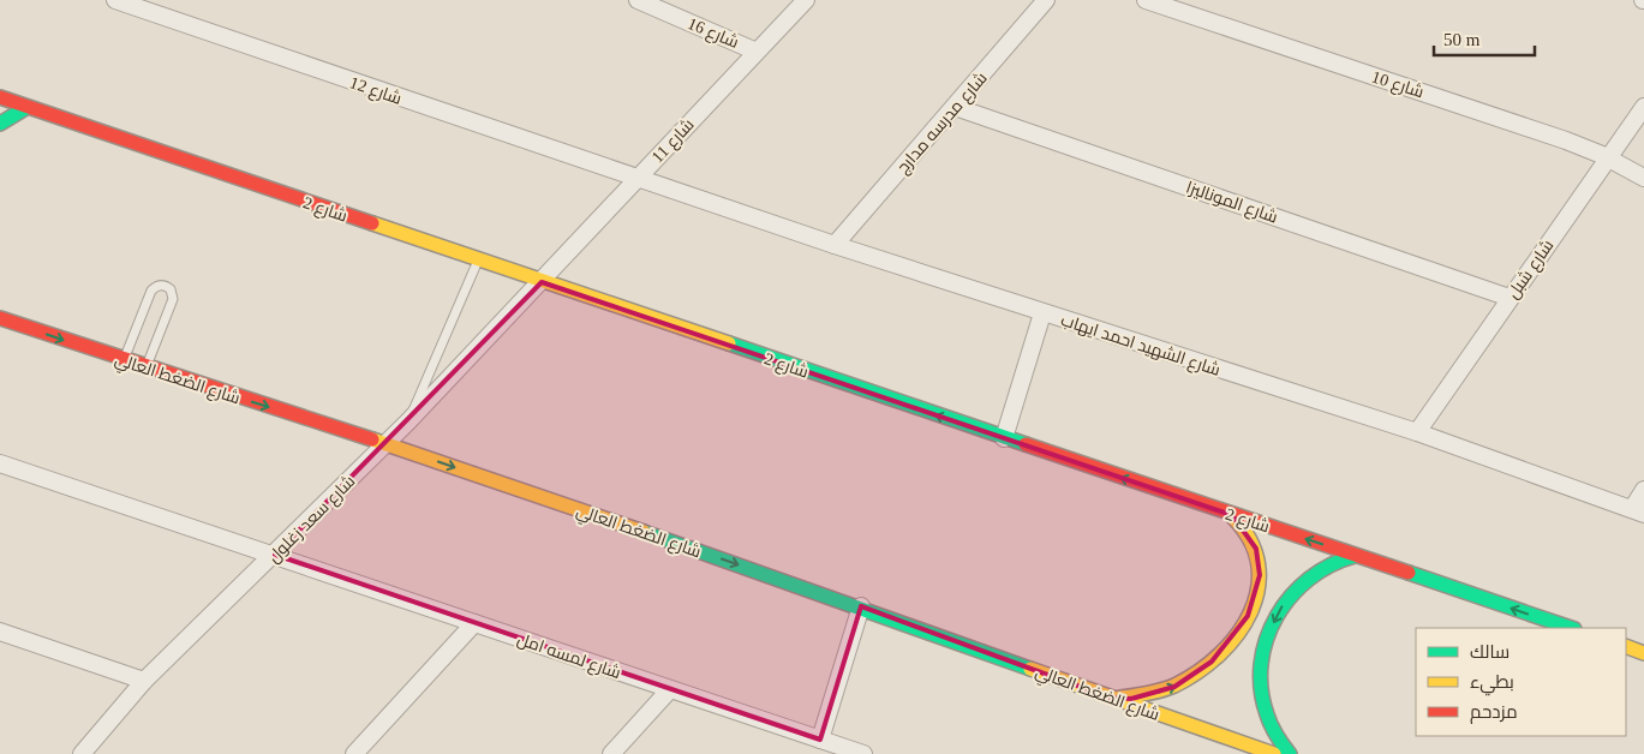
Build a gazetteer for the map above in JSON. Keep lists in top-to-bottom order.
{
  "streets": {
    "street": [
      "شارع 16",
      "شارع 10",
      "شارع 12",
      "شارع مدرسه مدارج",
      "شارع 11",
      "شارع الموناليزا",
      "شارع 2",
      "شارع شبل",
      "شارع الشهيد احمد ايهاب",
      "شارع الضغط العالي",
      "شارع سعد زغلول",
      "شارع لمسه امل"
    ]
  },
  "crossings": [
    ["شارع 16", "شارع 11"],
    ["شارع 10", "شارع شبل"],
    ["شارع 12", "شارع 11"],
    ["شارع 12", "شارع الشهيد احمد ايهاب"],
    ["شارع مدرسه مدارج", "شارع الموناليزا"],
    ["شارع مدرسه مدارج", "شارع الشهيد احمد ايهاب"],
    ["شارع 11", "شارع 2"],
    ["شارع 11", "شارع الشهيد احمد ايهاب"],
    ["شارع 11", "شارع سعد زغلول"],
    ["شارع الموناليزا", "شارع شبل"],
    ["شارع 2", "شارع سعد زغلول"],
    ["شارع شبل", "شارع الشهيد احمد ايهاب"],
    ["شارع الضغط العالي", "شارع سعد زغلول"],
    ["شارع سعد زغلول", "شارع لمسه امل"]
  ],
  "one_way": ["شارع 2", "شارع الضغط العالي"],
  "legend": ["سالك", "بطيء", "مزدحم"],
  "scale_bar": "50 m"
}
